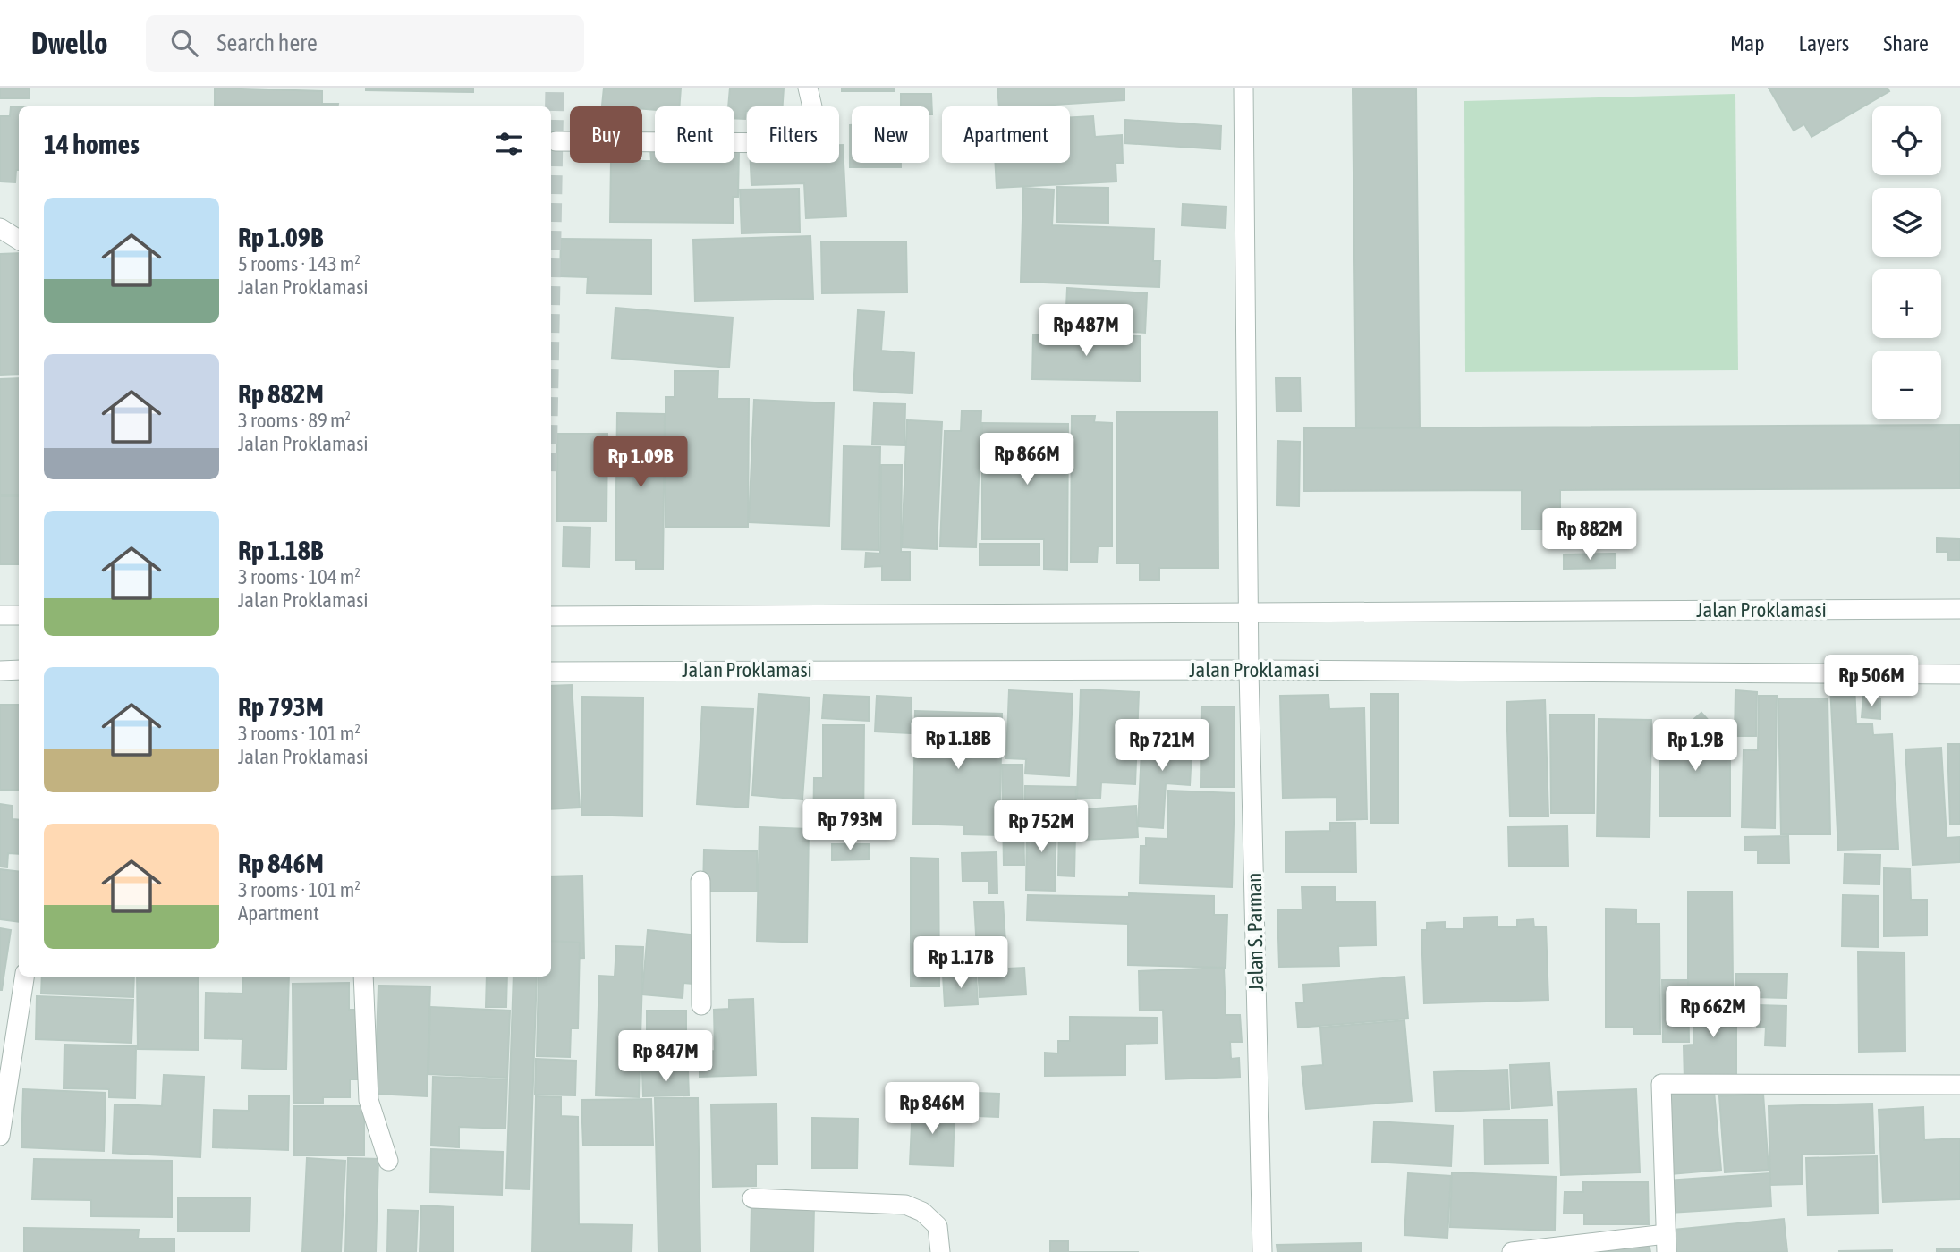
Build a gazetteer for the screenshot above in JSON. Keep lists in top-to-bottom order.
{
  "streets": {
    "street": ["Jalan Proklamasi", "Jalan S. Parman"]
  },
  "crossings": [
    ["Jalan Proklamasi", "Jalan S. Parman"]
  ],
  "page": {
    "header": "Dwello",
    "search": "Search here",
    "nav": ["Map", "Layers", "Share"],
    "map_buttons": ["+", "−"],
    "chip": [
      "Buy",
      "Rent",
      "Filters",
      "New",
      "Apartment"
    ],
    "heading": "14 homes",
    "list": [
      {
        "name": "Rp 1.09B",
        "note": "5 rooms · 143 m² · Jalan Proklamasi"
      },
      {
        "name": "Rp 882M",
        "note": "3 rooms · 89 m² · Jalan Proklamasi"
      },
      {
        "name": "Rp 1.18B",
        "note": "3 rooms · 104 m² · Jalan Proklamasi"
      },
      {
        "name": "Rp 793M",
        "note": "3 rooms · 101 m² · Jalan Proklamasi"
      },
      {
        "name": "Rp 846M",
        "note": "3 rooms · 101 m² · Apartment"
      }
    ],
    "price": [
      "Rp 487M",
      "Rp 866M",
      "Rp 1.09B",
      "Rp 882M",
      "Rp 506M",
      "Rp 1.18B",
      "Rp 721M",
      "Rp 1.9B",
      "Rp 793M",
      "Rp 752M",
      "Rp 1.17B",
      "Rp 662M",
      "Rp 847M",
      "Rp 846M"
    ]
  }
}
